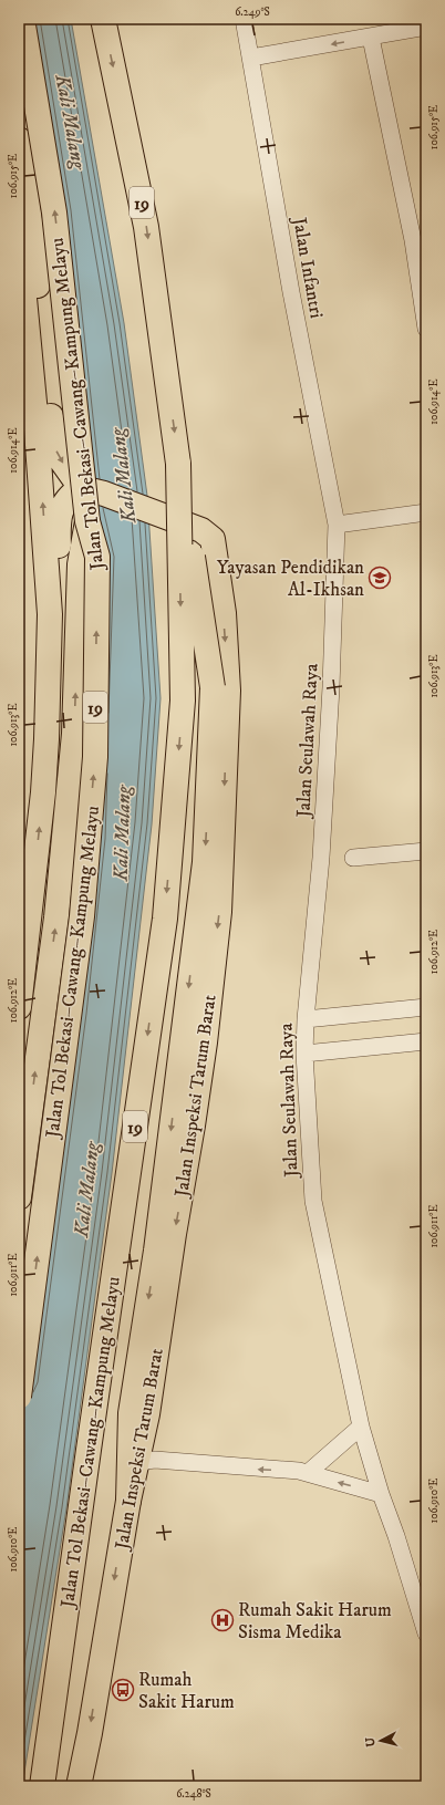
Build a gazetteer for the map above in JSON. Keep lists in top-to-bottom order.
{
  "streets": {
    "main road": ["19", "Jalan Tol Bekasi–Cawang–Kampung Melayu", "Jalan Inspeksi Tarum Barat"],
    "street": ["Jalan Infantri", "Jalan Seulawah Raya"]
  },
  "crossings": [
    ["Jalan Infantri", "Jalan Seulawah Raya"]
  ],
  "water": ["Kali Malang"],
  "places": {
    "school or university": ["Yayasan Pendidikan Al-Ikhsan"],
    "hospital": ["Rumah Sakit Harum Sisma Medika"],
    "bus stop": ["Rumah Sakit Harum"]
  },
  "north": "left",
  "coordinates": [
    "6.249°S",
    "106.915°E",
    "106.914°E",
    "106.913°E",
    "106.912°E",
    "106.911°E",
    "106.910°E",
    "6.248°S"
  ]
}
